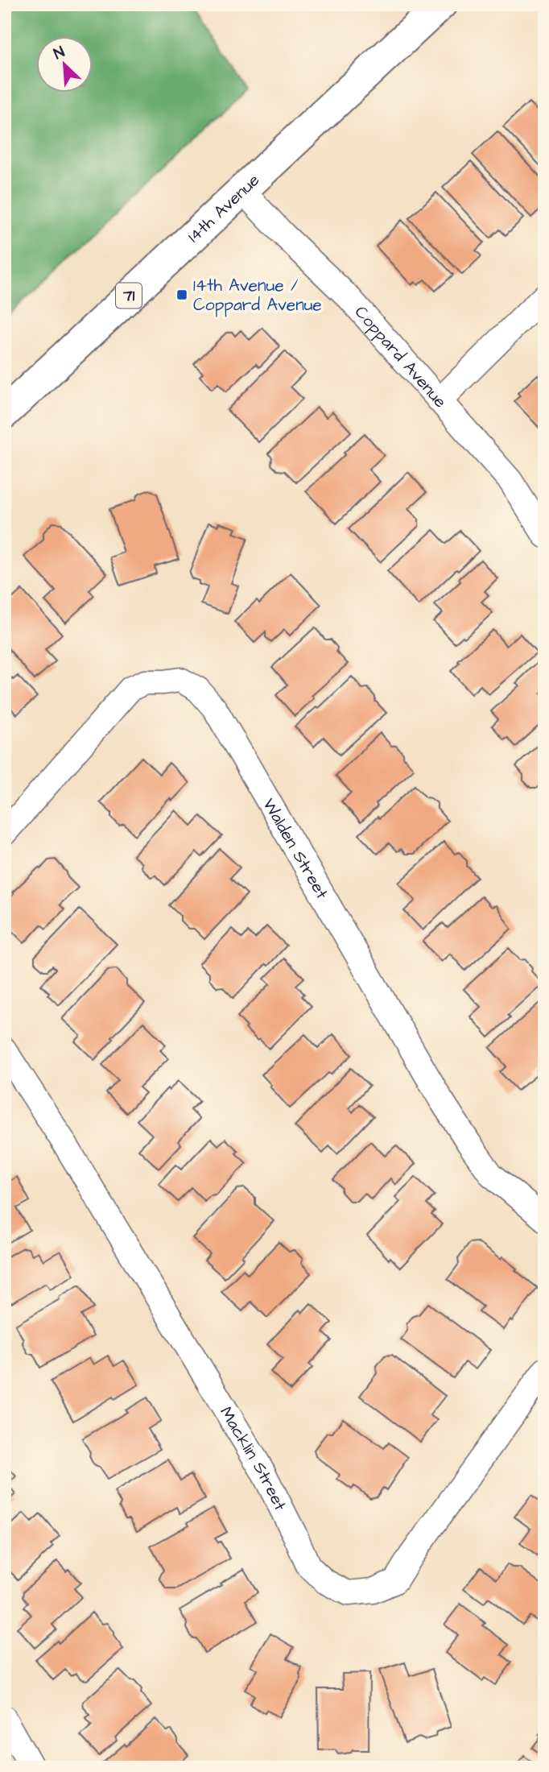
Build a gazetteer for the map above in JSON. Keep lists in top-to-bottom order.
{
  "streets": {
    "main road": ["14th Avenue", "71"],
    "street": ["Coppard Avenue", "Walden Street", "Macklin Street"]
  },
  "crossings": [
    ["14th Avenue", "Coppard Avenue"]
  ],
  "places": {
    "transit": ["14th Avenue / Coppard Avenue"]
  },
  "north": "top left"
}
